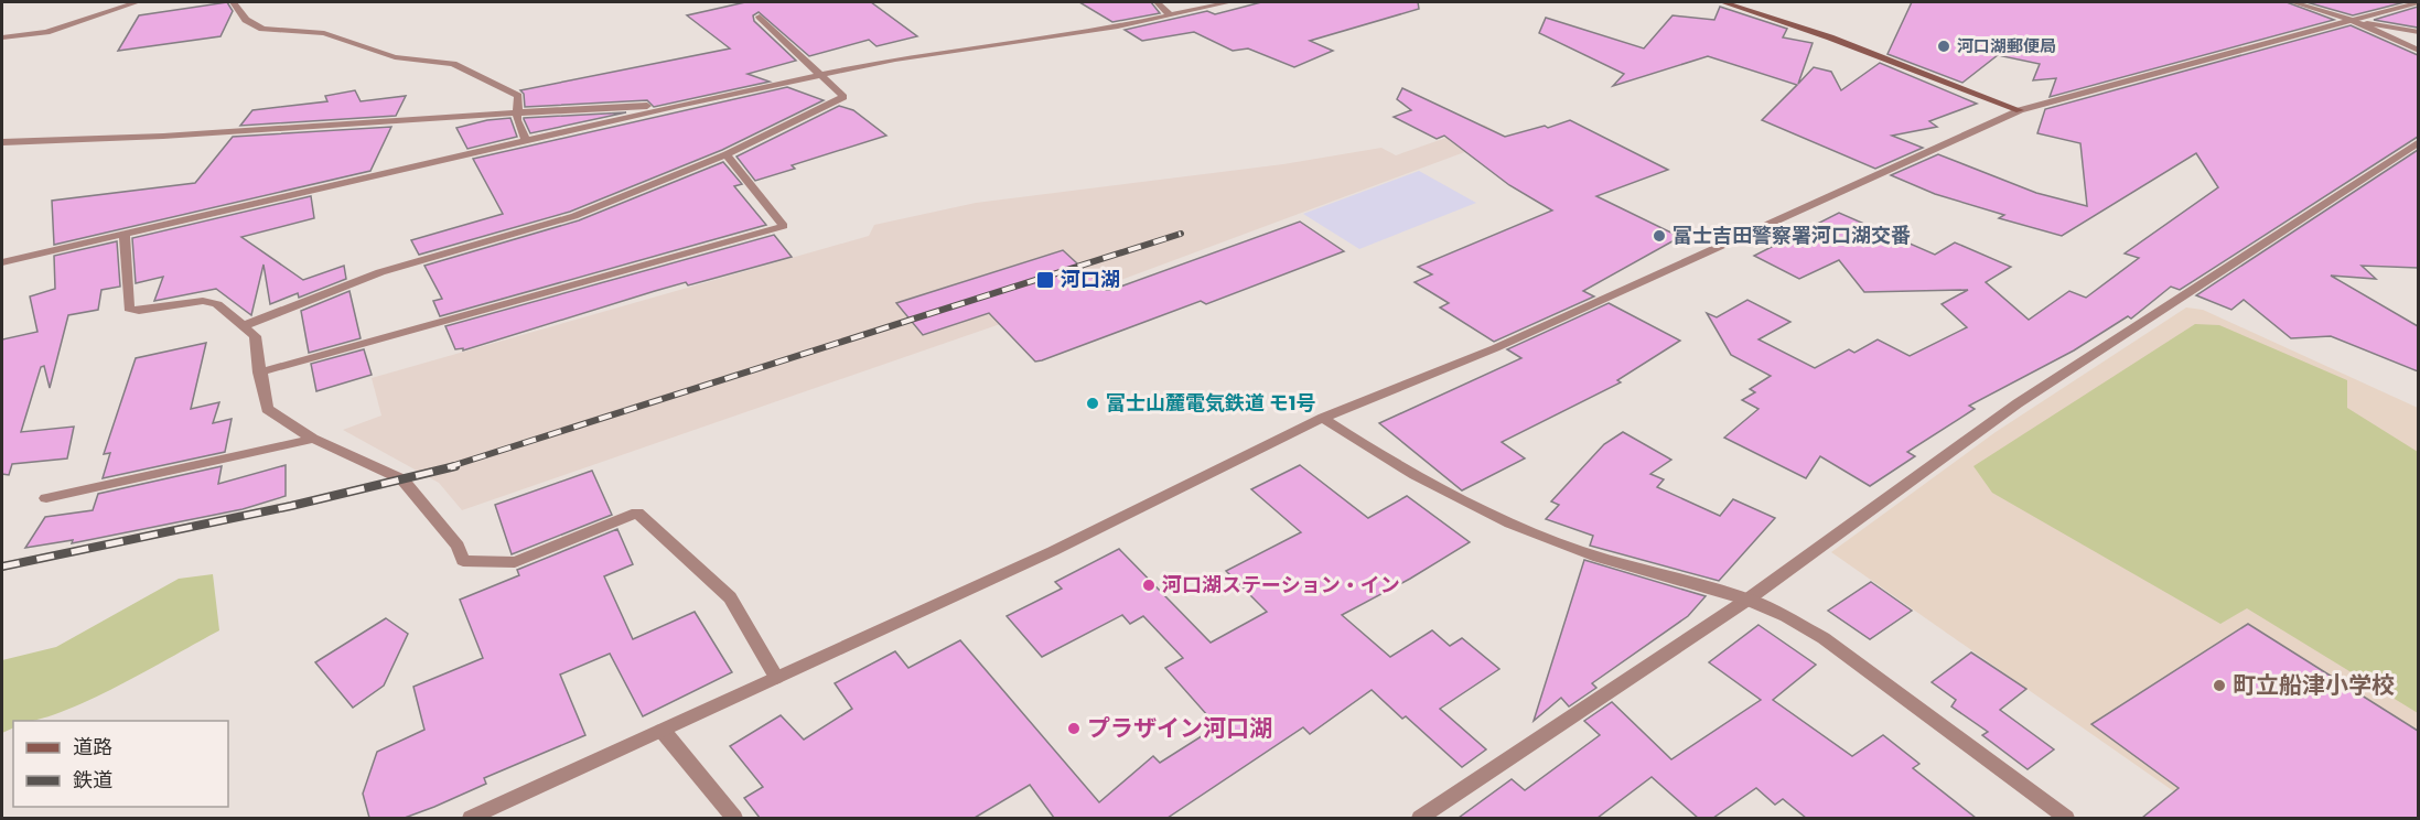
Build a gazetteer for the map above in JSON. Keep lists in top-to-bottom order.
{
  "places": {
    "other": [
      "河口湖郵便局",
      "富士吉田警察署河口湖交番",
      "富士山麓電気鉄道 モ1号",
      "河口湖ステーション・イン",
      "町立船津小学校",
      "プラザイン河口湖"
    ],
    "transit": ["河口湖"]
  },
  "legend": ["道路", "鉄道"]
}
